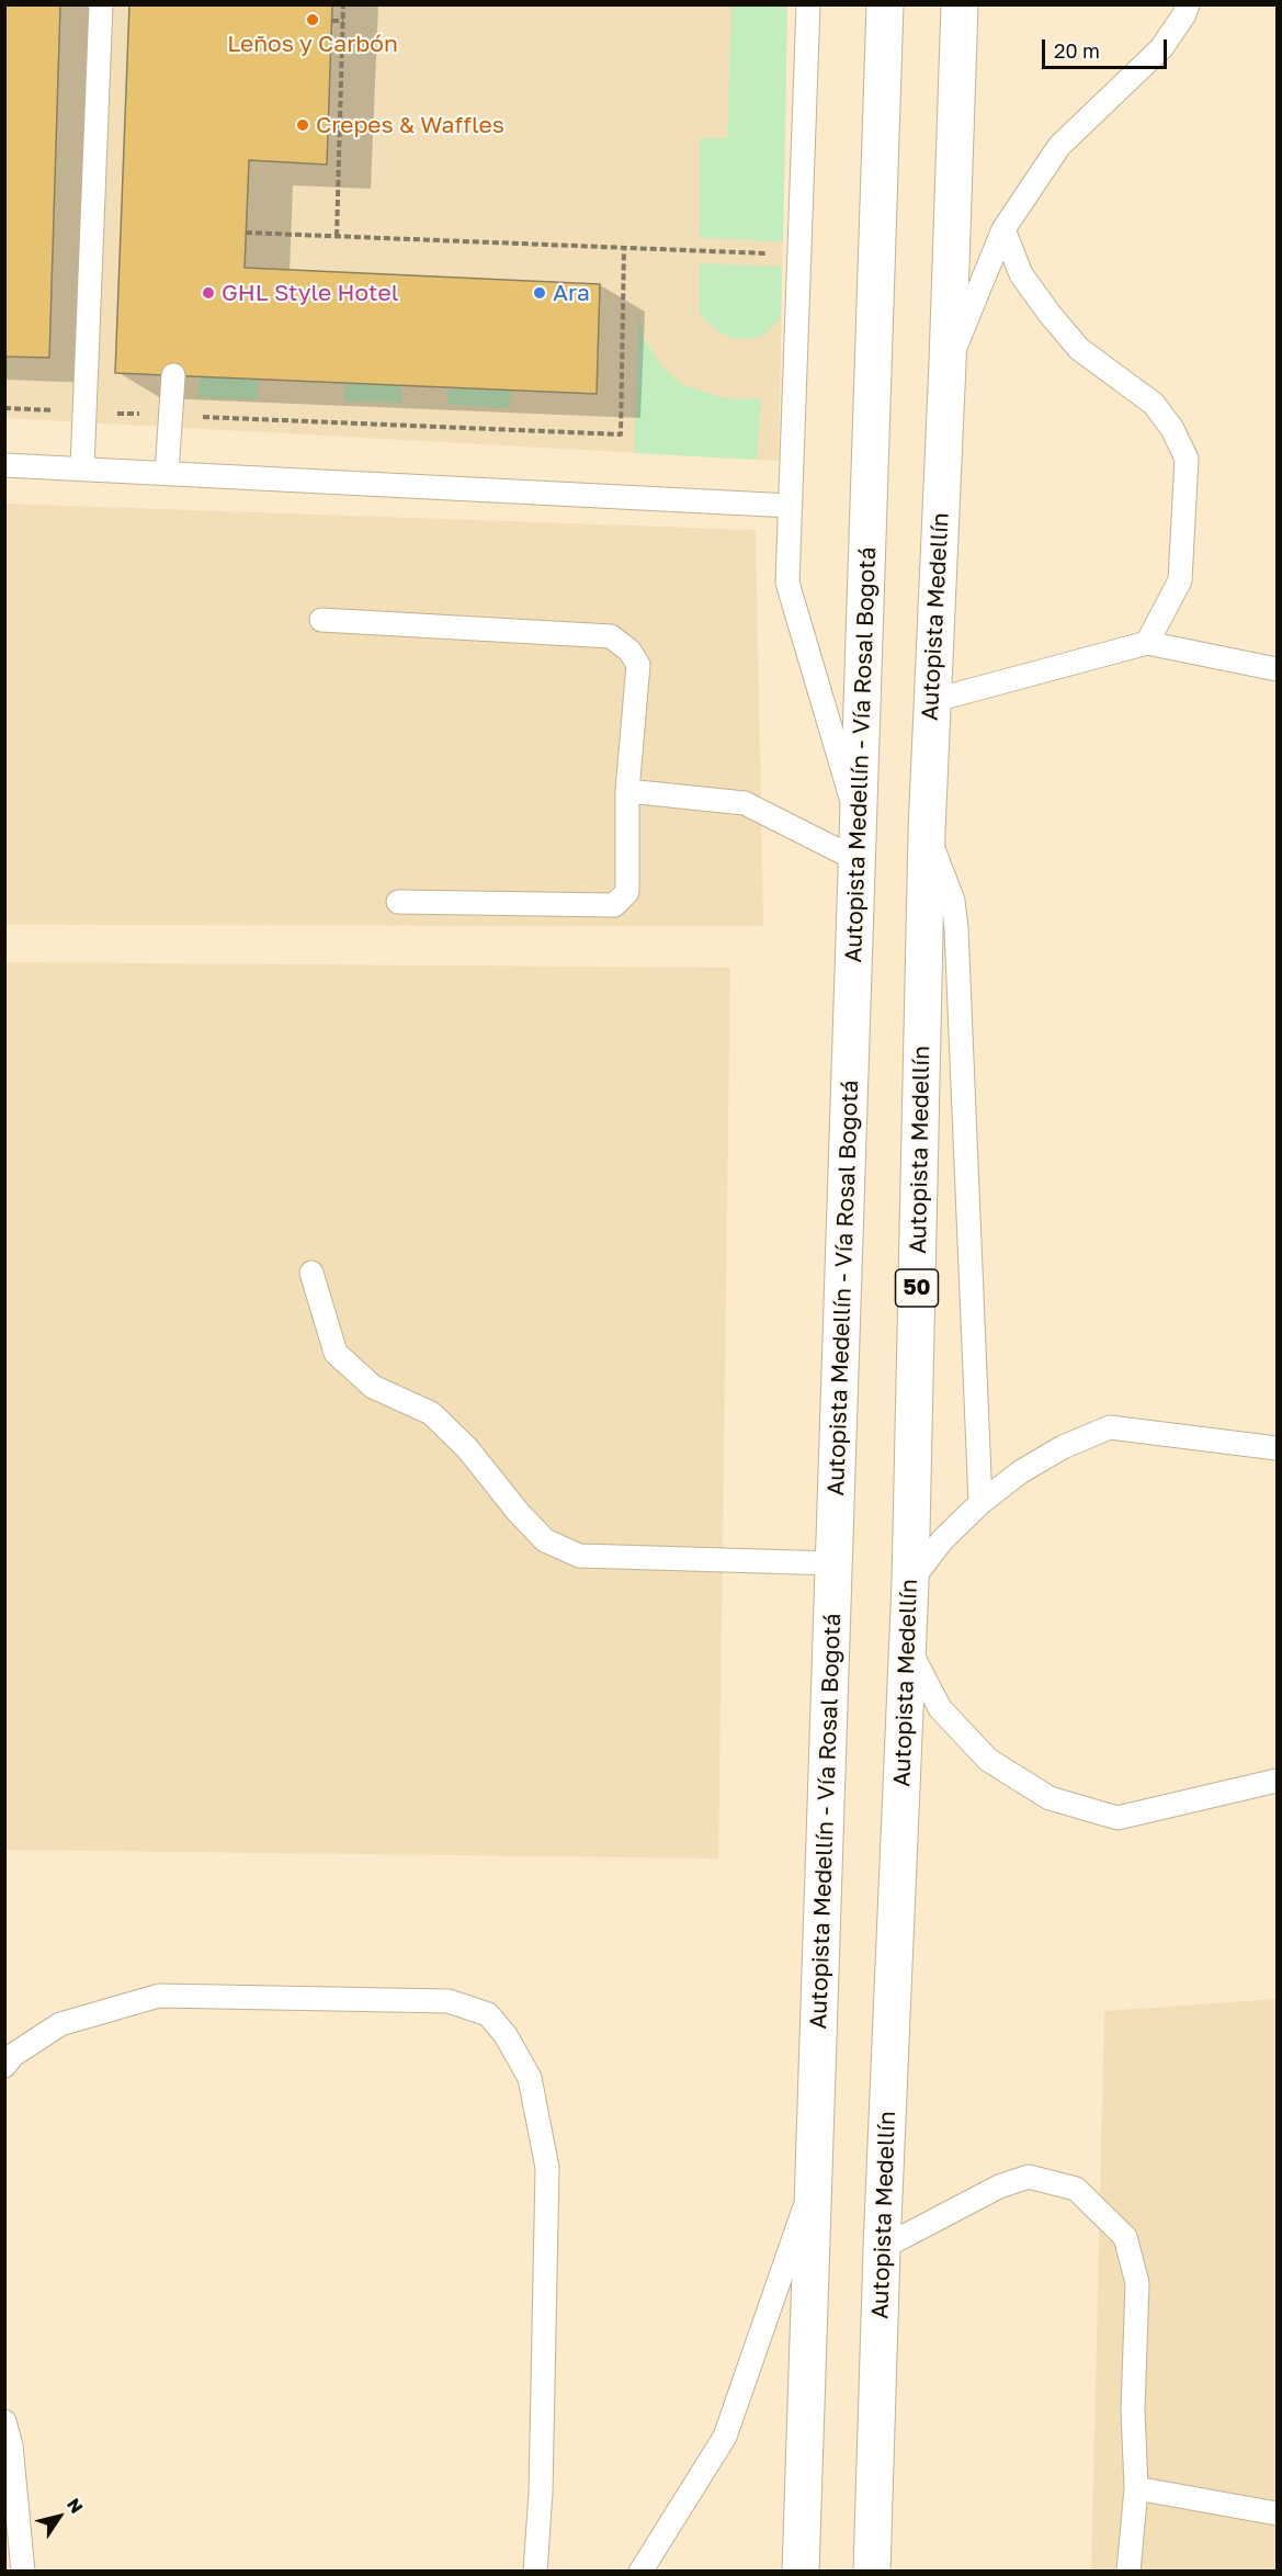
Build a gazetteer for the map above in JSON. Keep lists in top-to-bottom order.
{
  "streets": {
    "highway": ["Autopista Medellín", "Autopista Medellín - Vía Rosal Bogotá", "50"]
  },
  "places": [
    "Leños y Carbón",
    "Crepes & Waffles",
    "GHL Style Hotel",
    "Ara"
  ],
  "scale_bar": "20 m",
  "north": "top right"
}
